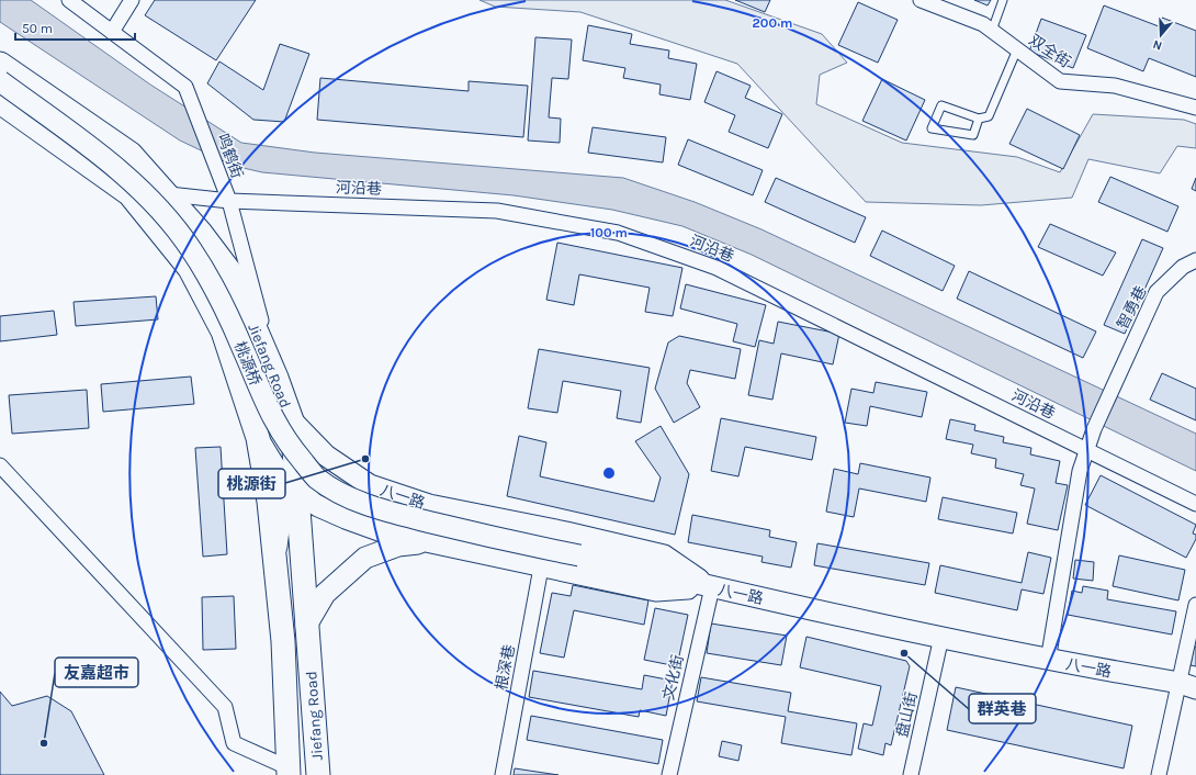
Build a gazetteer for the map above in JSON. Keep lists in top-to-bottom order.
{
  "streets": {
    "main road": ["桃源桥", "Jiefang Road", "八一路"],
    "street": [
      "双全街",
      "鸣鹤街",
      "河沿巷",
      "智勇巷",
      "根深巷",
      "文化街",
      "盘山街"
    ]
  },
  "crossings": [
    ["鸣鹤街", "河沿巷"],
    ["鸣鹤街", "Jiefang Road"],
    ["河沿巷", "智勇巷"],
    ["河沿巷", "Jiefang Road"],
    ["智勇巷", "八一路"],
    ["桃源桥", "八一路"],
    ["桃源桥", "文化街"],
    ["Jiefang Road", "八一路"],
    ["八一路", "文化街"],
    ["八一路", "盘山街"]
  ],
  "places": ["桃源街", "群英巷", "友嘉超市"],
  "scale_bar": "50 m",
  "north": "bottom",
  "rings": ["200 m", "100 m"]
}
